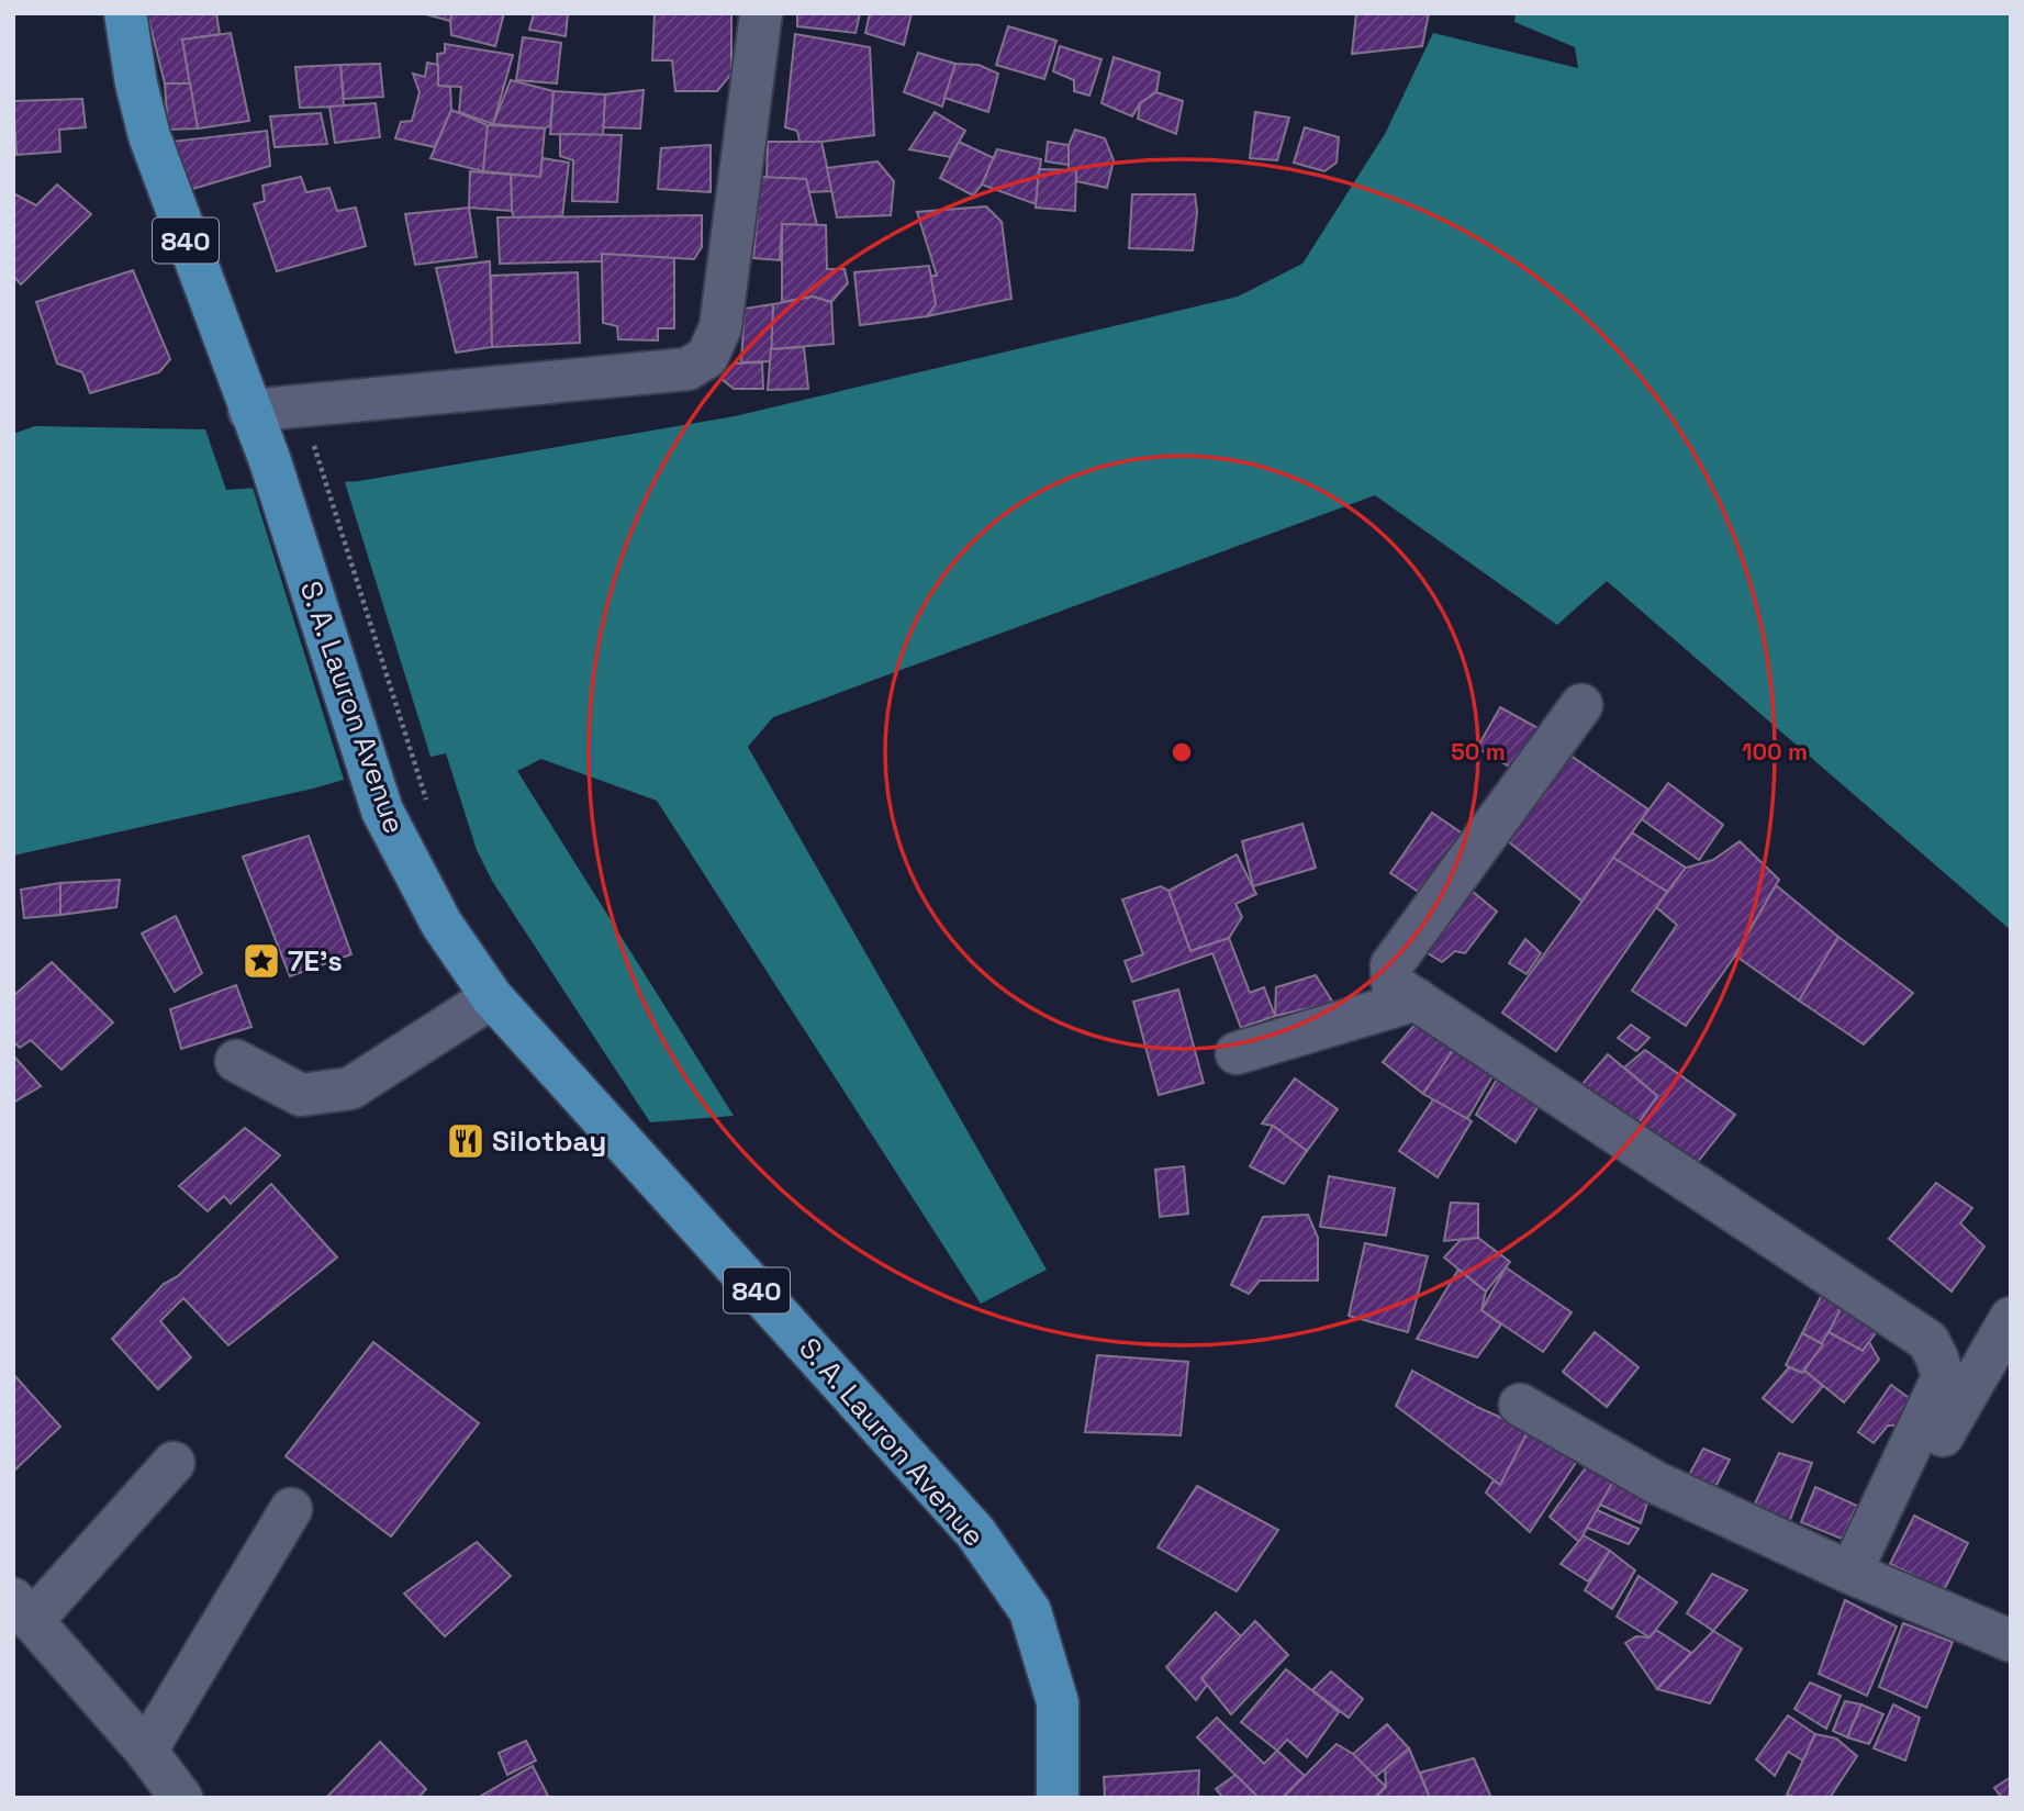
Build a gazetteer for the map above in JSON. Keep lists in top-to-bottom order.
{
  "streets": {
    "highway": ["840", "S. A. Lauron Avenue"]
  },
  "places": {
    "place": ["7E's"],
    "restaurant": ["Silotbay"]
  },
  "rings": ["50 m", "100 m"]
}
